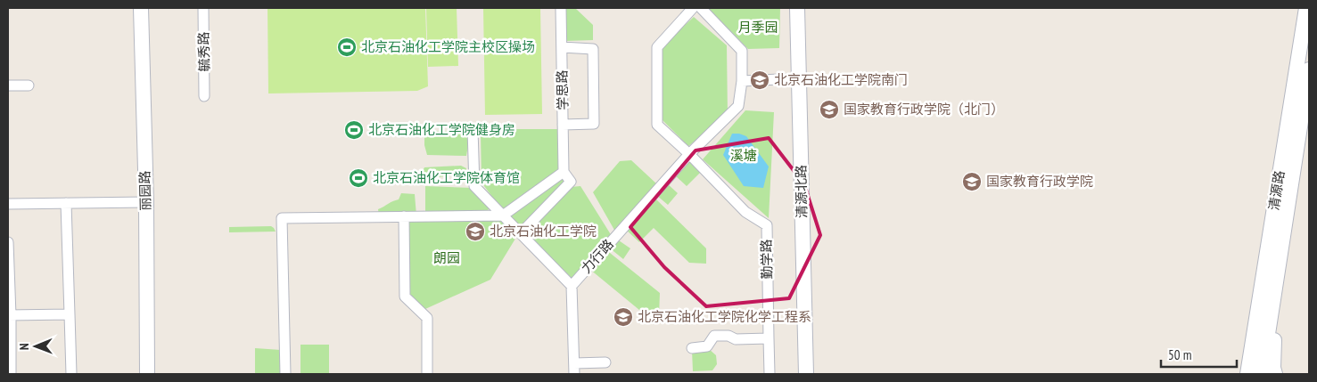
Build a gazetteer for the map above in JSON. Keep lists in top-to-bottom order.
{
  "streets": {
    "main road": ["丽园路", "清源路", "清源北路"],
    "street": [
      "毓秀路",
      "学思路",
      "力行路",
      "勤学路"
    ]
  },
  "crossings": [
    ["学思路", "力行路"],
    ["力行路", "勤学路"]
  ],
  "parks": ["月季园", "溪塘", "朗园"],
  "places": {
    "sports": ["北京石油化工学院主校区操场", "北京石油化工学院健身房", "北京石油化工学院体育馆"],
    "school or university": [
      "北京石油化工学院南门",
      "国家教育行政学院（北门）",
      "国家教育行政学院",
      "北京石油化工学院",
      "北京石油化工学院化学工程系"
    ]
  },
  "scale_bar": "50 m",
  "north": "left"
}
